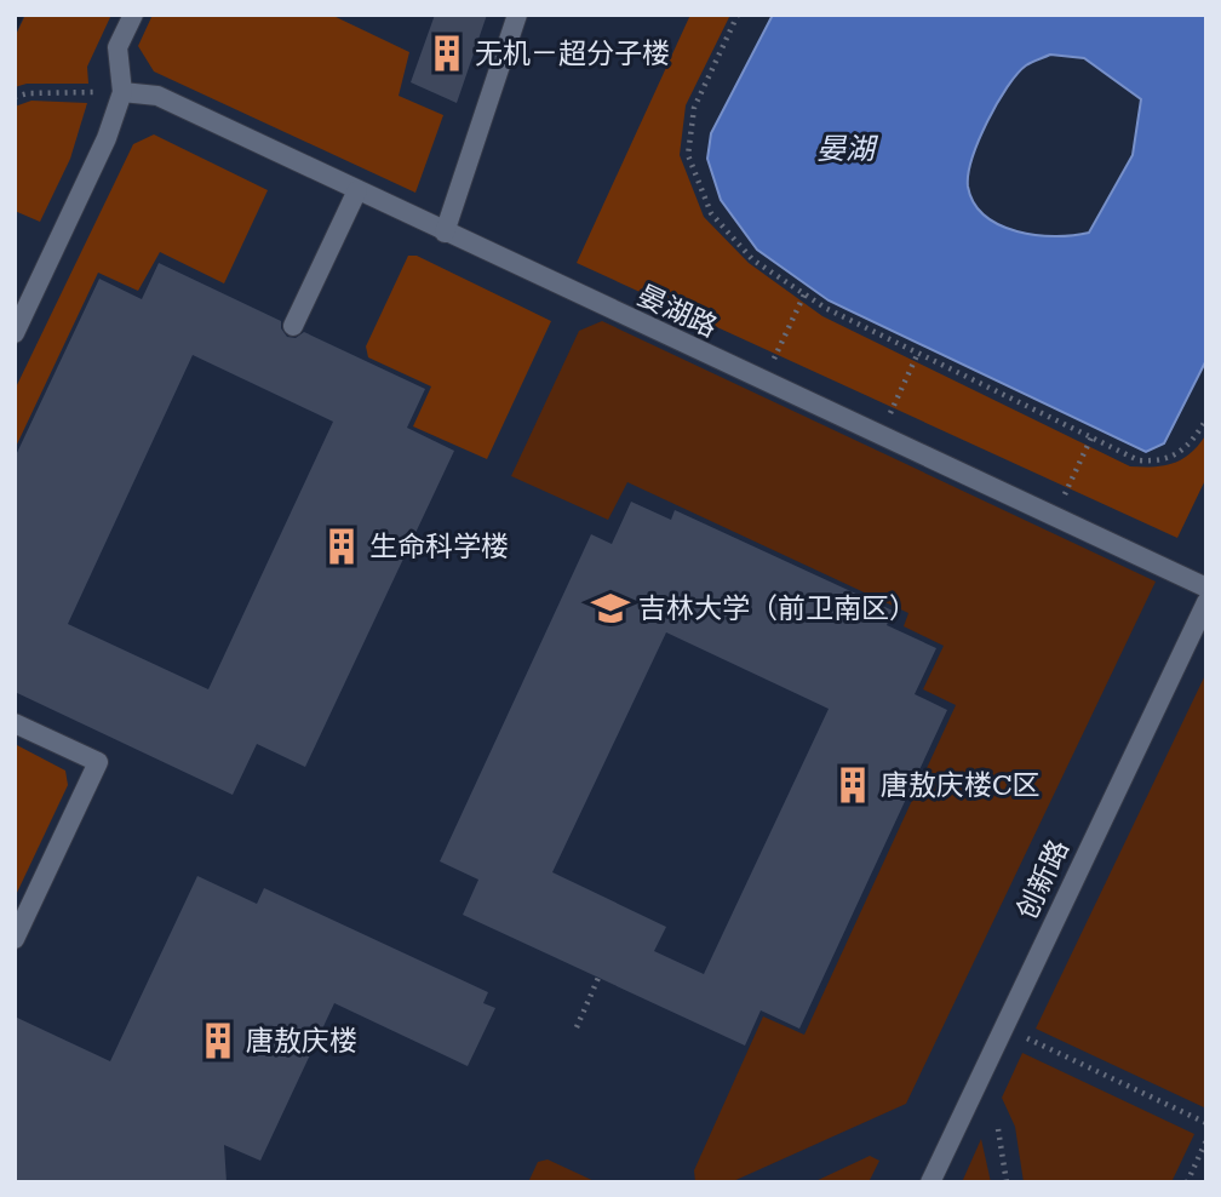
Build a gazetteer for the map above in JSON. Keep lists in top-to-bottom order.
{
  "streets": {
    "lane": ["晏湖路", "创新路"]
  },
  "water": ["晏湖"],
  "places": {
    "building": [
      "无机－超分子楼",
      "生命科学楼",
      "唐敖庆楼C区",
      "唐敖庆楼"
    ],
    "school or university": ["吉林大学（前卫南区）"]
  }
}
